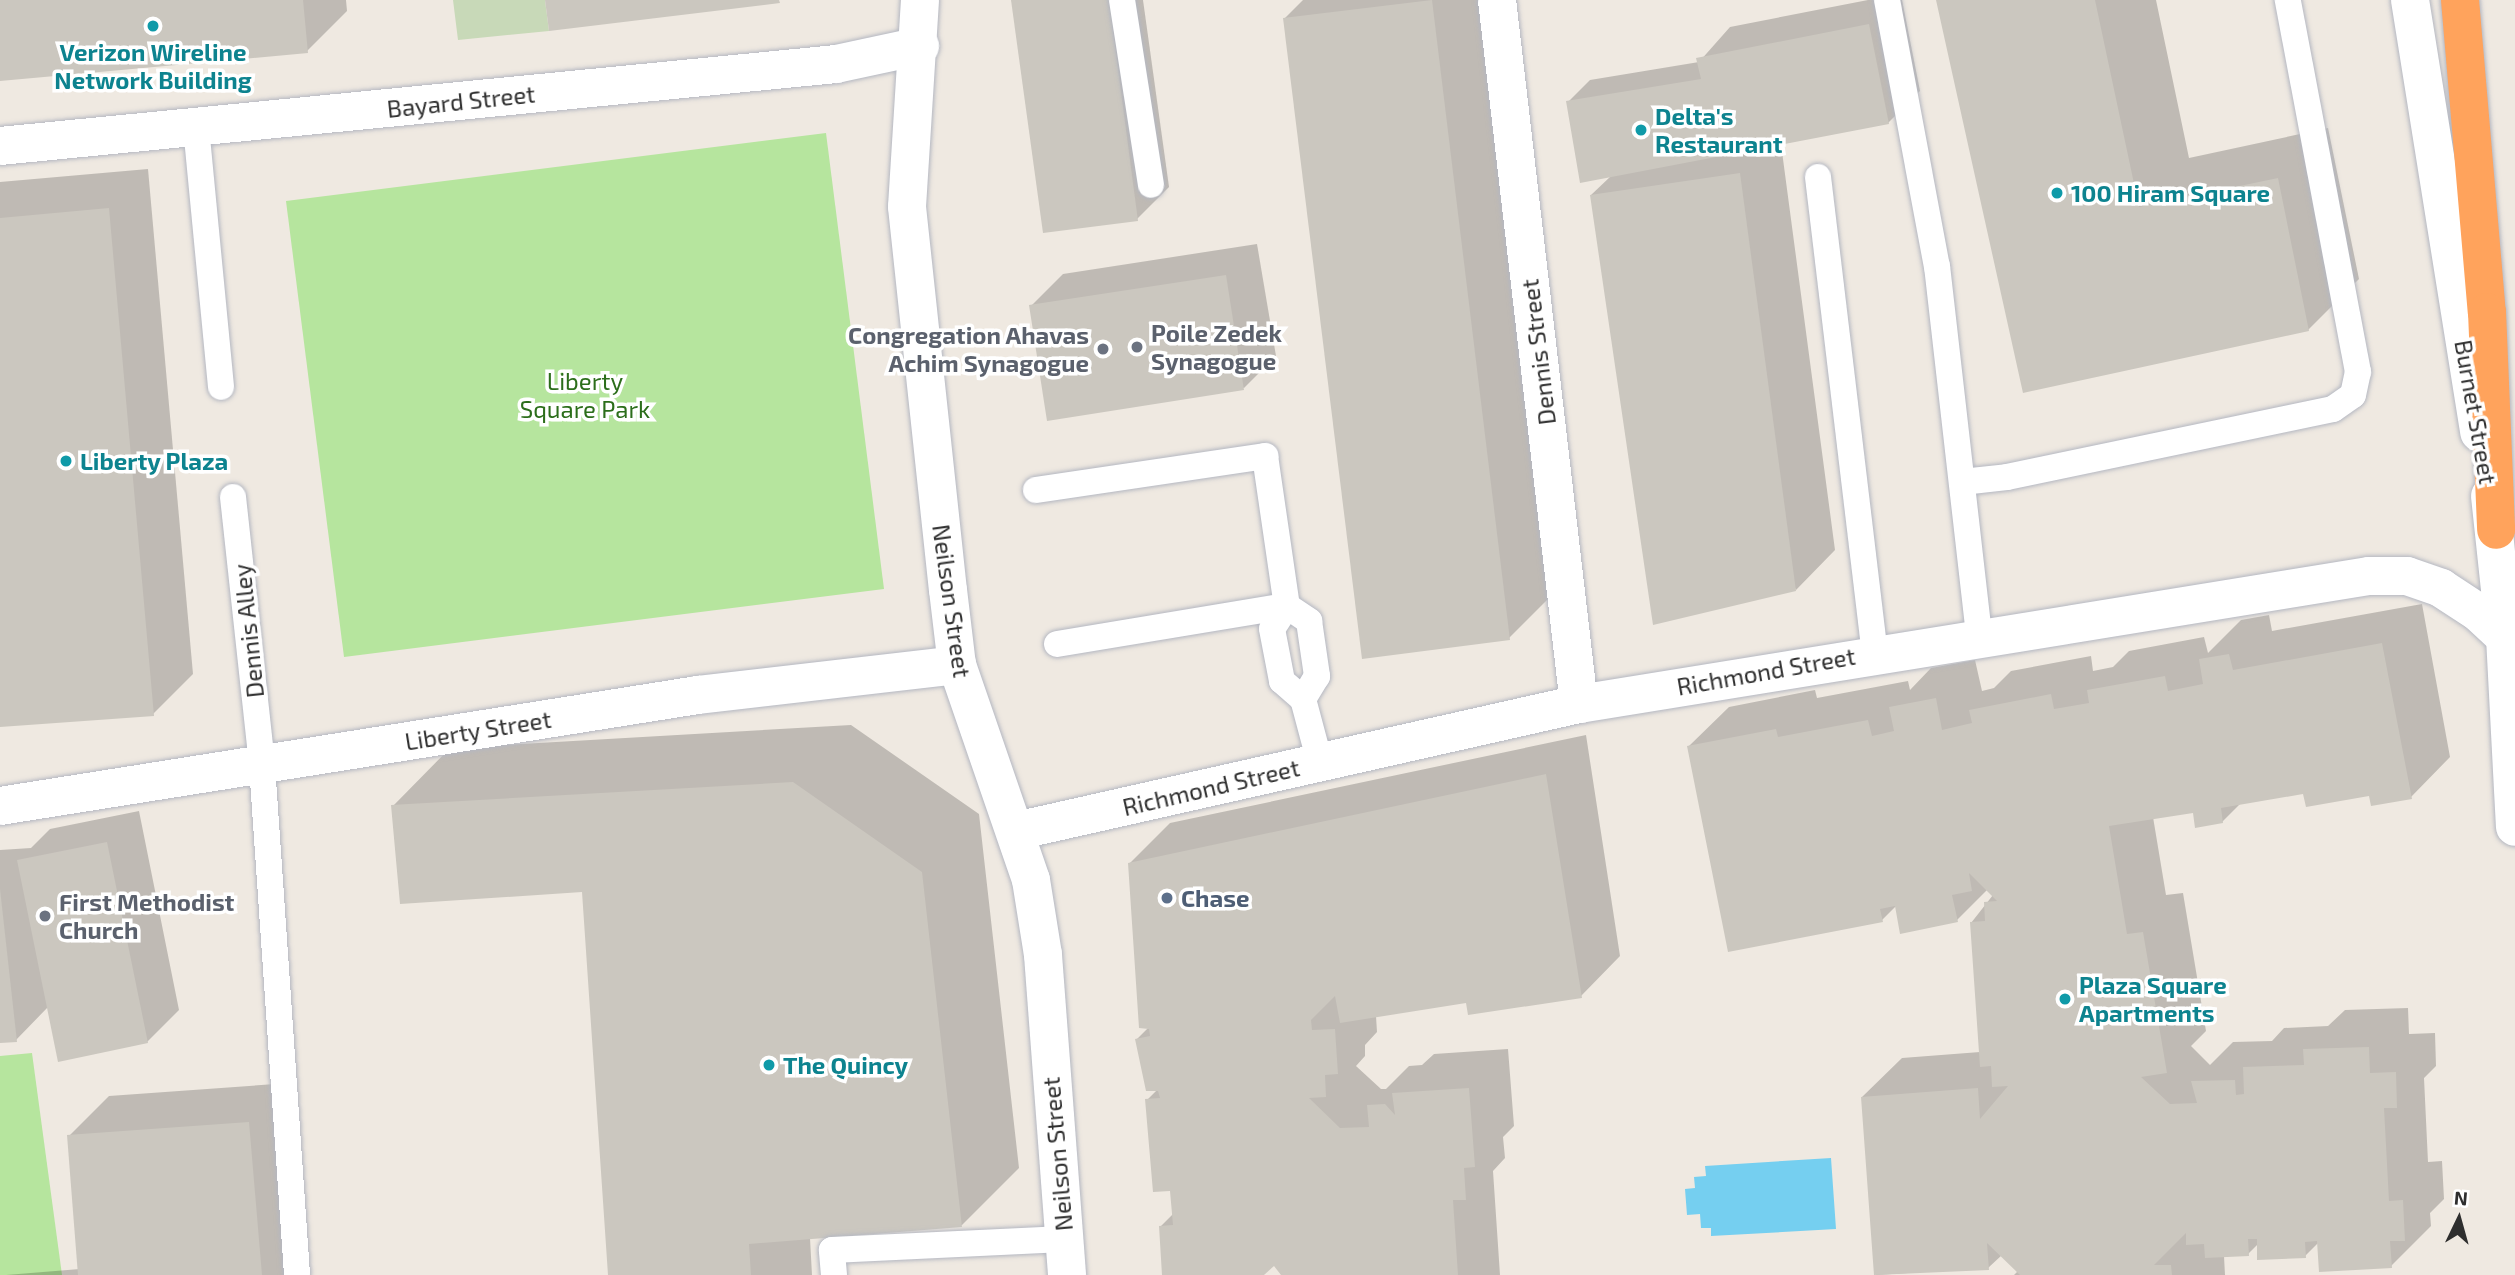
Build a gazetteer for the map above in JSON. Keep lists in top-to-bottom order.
{
  "streets": {
    "street": [
      "Bayard Street",
      "Dennis Street",
      "Burnet Street",
      "Neilson Street",
      "Richmond Street",
      "Liberty Street"
    ],
    "lane": ["Dennis Alley"]
  },
  "crossings": [
    ["Bayard Street", "Neilson Street"],
    ["Dennis Street", "Richmond Street"],
    ["Burnet Street", "Richmond Street"],
    ["Neilson Street", "Richmond Street"],
    ["Neilson Street", "Liberty Street"],
    ["Dennis Alley", "Liberty Street"]
  ],
  "parks": ["Liberty Square Park"],
  "places": [
    "Verizon Wireline Network Building",
    "Delta's Restaurant",
    "100 Hiram Square",
    "Poile Zedek Synagogue",
    "Congregation Ahavas Achim Synagogue",
    "Liberty Plaza",
    "Chase",
    "First Methodist Church",
    "Plaza Square Apartments",
    "The Quincy"
  ],
  "north": "top"
}
